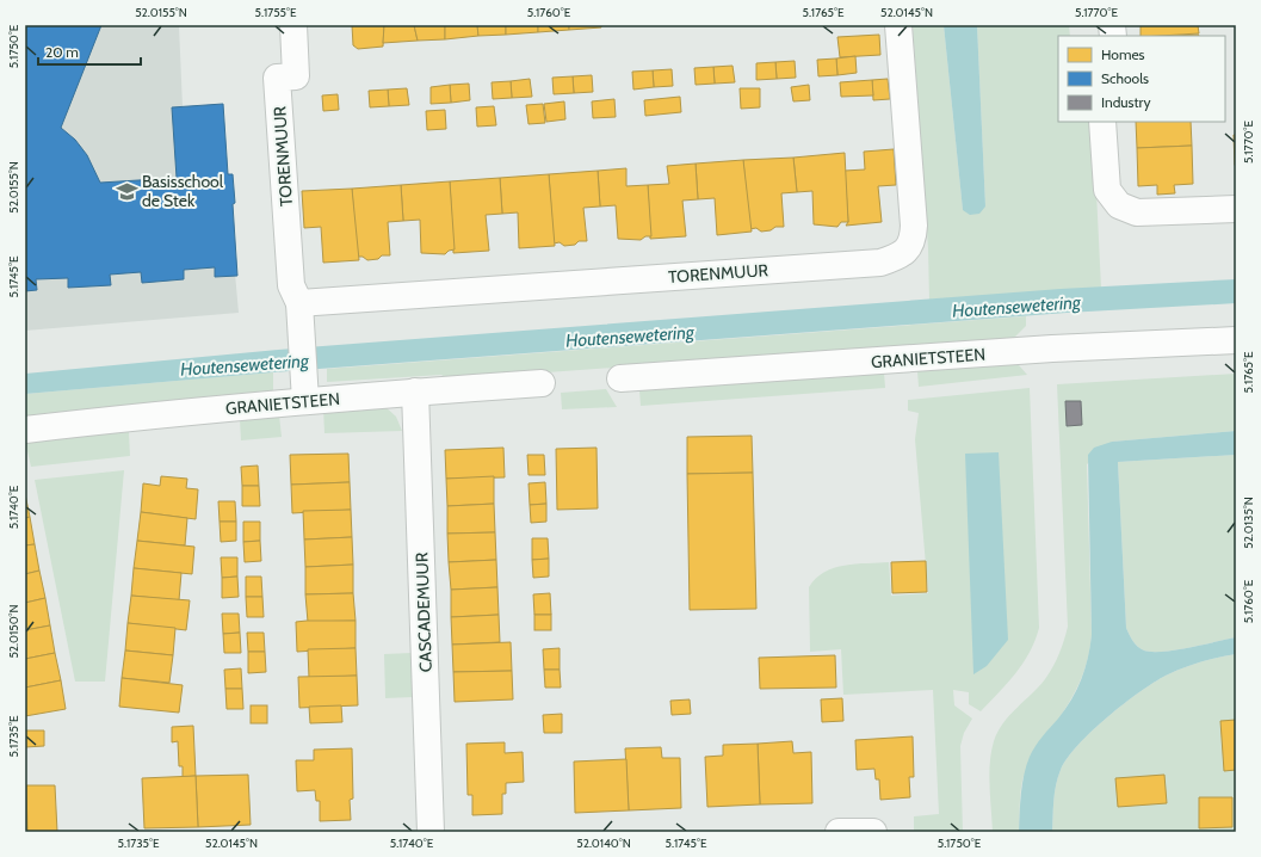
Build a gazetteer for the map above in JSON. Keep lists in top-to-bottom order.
{
  "streets": {
    "street": ["TORENMUUR", "GRANIETSTEEN", "CASCADEMUUR"]
  },
  "crossings": [
    ["TORENMUUR", "GRANIETSTEEN"],
    ["GRANIETSTEEN", "CASCADEMUUR"]
  ],
  "water": ["Houtensewetering"],
  "places": {
    "school or university": ["Basisschool de Stek"]
  },
  "legend": ["Homes", "Schools", "Industry"],
  "scale_bar": "20 m",
  "coordinates": [
    "52.0155°N",
    "5.1755°E",
    "5.1760°E",
    "5.1765°E",
    "52.0145°N",
    "5.1770°E",
    "5.1750°E",
    "5.1745°E",
    "5.1740°E",
    "52.0135°N",
    "52.0150°N",
    "5.1735°E",
    "52.0140°N"
  ]
}
